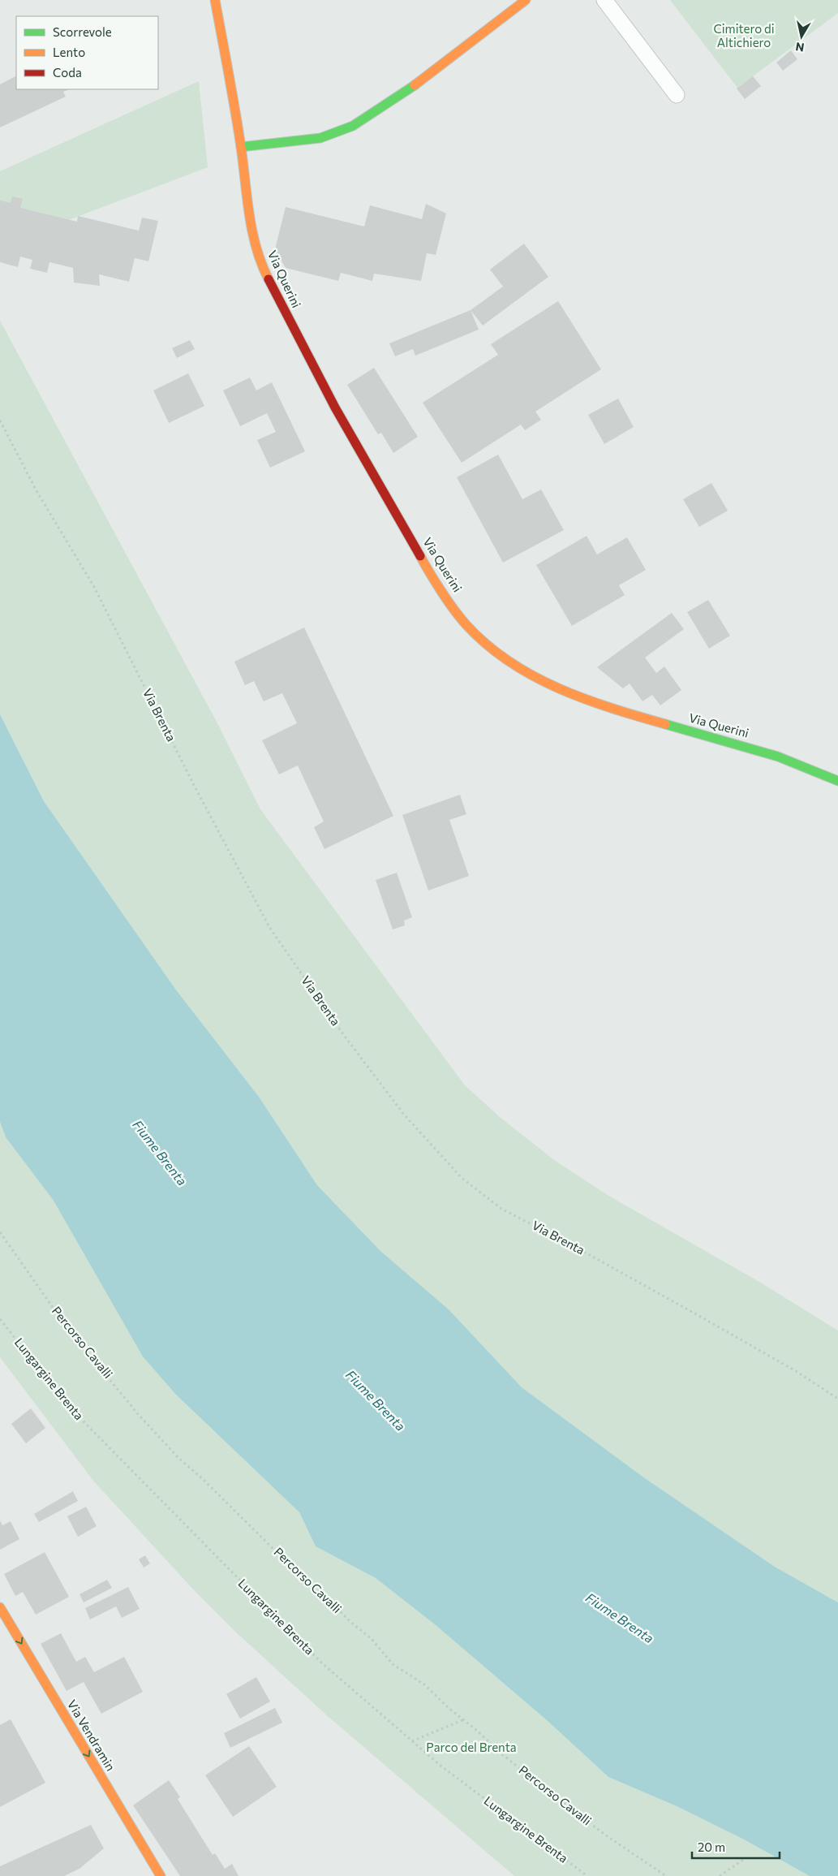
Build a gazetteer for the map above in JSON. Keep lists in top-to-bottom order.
{
  "streets": {
    "street": ["Via Querini", "Via Vendramin"],
    "path": ["Via Brenta", "Percorso Cavalli", "Lungargine Brenta"]
  },
  "one_way": ["Via Vendramin"],
  "water": ["Fiume Brenta"],
  "parks": ["Cimitero di Altichiero", "Parco del Brenta"],
  "legend": ["Scorrevole", "Lento", "Coda"],
  "scale_bar": "20 m",
  "north": "bottom"
}
